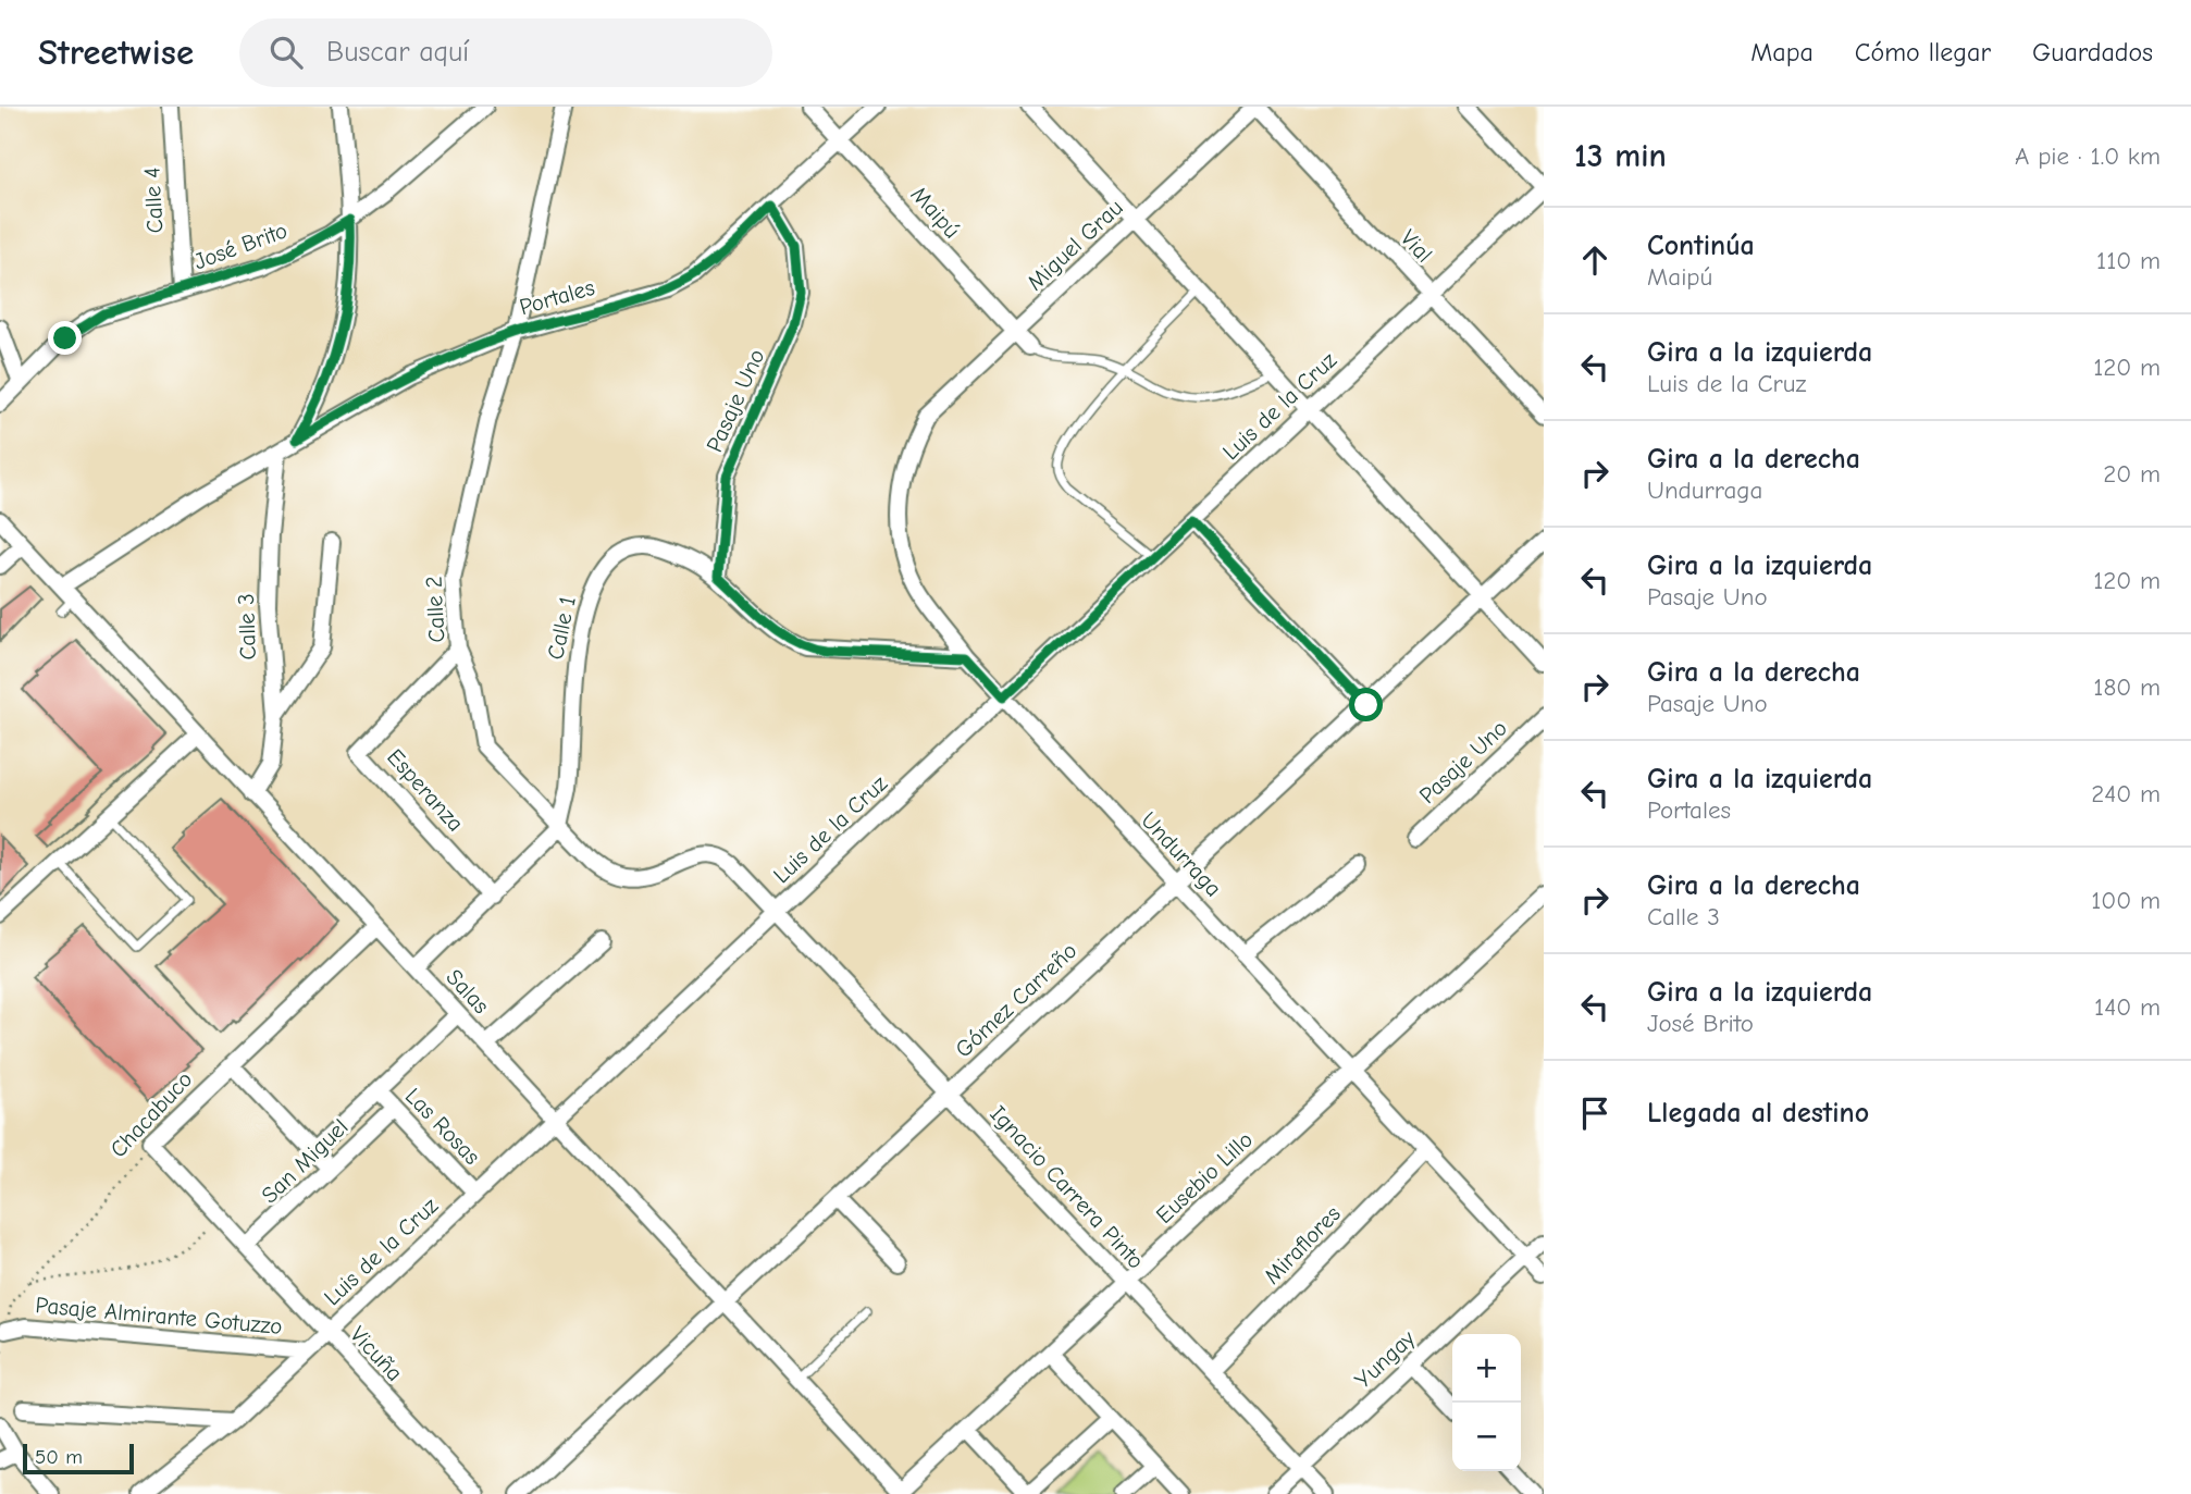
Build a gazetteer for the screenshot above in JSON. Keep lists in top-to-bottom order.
{
  "streets": {
    "street": [
      "Calle 4",
      "Maipú",
      "Miguel Grau",
      "José Brito",
      "Vial",
      "Portales",
      "Pasaje Uno",
      "Luis de la Cruz",
      "Calle 2",
      "Calle 3",
      "Calle 1",
      "Esperanza",
      "Undurraga",
      "Salas",
      "Gómez Carreño",
      "Chacabuco",
      "Las Rosas",
      "San Miguel",
      "Eusebio Lillo",
      "Ignacio Carrera Pinto",
      "Miraflores",
      "Pasaje Almirante Gotuzzo",
      "Vicuña",
      "Yungay"
    ]
  },
  "crossings": [
    ["Calle 4", "José Brito"],
    ["Maipú", "Miguel Grau"],
    ["Maipú", "Portales"],
    ["Miguel Grau", "Vial"],
    ["Miguel Grau", "Undurraga"],
    ["Vial", "Luis de la Cruz"],
    ["Portales", "Pasaje Uno"],
    ["Portales", "Calle 2"],
    ["Portales", "Calle 3"],
    ["Portales", "Salas"],
    ["Pasaje Uno", "Calle 1"],
    ["Luis de la Cruz", "Calle 2"],
    ["Luis de la Cruz", "Undurraga"],
    ["Luis de la Cruz", "Salas"],
    ["Luis de la Cruz", "Las Rosas"],
    ["Luis de la Cruz", "Ignacio Carrera Pinto"],
    ["Luis de la Cruz", "Pasaje Almirante Gotuzzo"],
    ["Luis de la Cruz", "Vicuña"],
    ["Calle 2", "Calle 1"],
    ["Calle 2", "Esperanza"],
    ["Calle 2", "Ignacio Carrera Pinto"],
    ["Calle 3", "Salas"],
    ["Undurraga", "Gómez Carreño"],
    ["Undurraga", "Eusebio Lillo"],
    ["Undurraga", "Miraflores"],
    ["Undurraga", "Yungay"],
    ["Salas", "Gómez Carreño"],
    ["Salas", "Chacabuco"],
    ["Salas", "San Miguel"],
    ["Salas", "Eusebio Lillo"],
    ["Gómez Carreño", "Ignacio Carrera Pinto"],
    ["Chacabuco", "Pasaje Almirante Gotuzzo"],
    ["Chacabuco", "Vicuña"],
    ["Las Rosas", "San Miguel"],
    ["San Miguel", "Vicuña"],
    ["Eusebio Lillo", "Ignacio Carrera Pinto"],
    ["Ignacio Carrera Pinto", "Miraflores"],
    ["Ignacio Carrera Pinto", "Yungay"]
  ],
  "scale_bar": "50 m",
  "page": {
    "header": "Streetwise",
    "search": "Buscar aquí",
    "nav": ["Mapa", "Cómo llegar", "Guardados"],
    "heading": ["13 min", "A pie · 1.0 km"],
    "list": [
      ["Continúa", "Maipú", "110 m"],
      ["Gira a la izquierda", "Luis de la Cruz", "120 m"],
      ["Gira a la derecha", "Undurraga", "20 m"],
      ["Gira a la izquierda", "Pasaje Uno", "120 m"],
      ["Gira a la derecha", "Pasaje Uno", "180 m"],
      ["Gira a la izquierda", "Portales", "240 m"],
      ["Gira a la derecha", "Calle 3", "100 m"],
      ["Gira a la izquierda", "José Brito", "140 m"],
      "Llegada al destino"
    ],
    "map_buttons": ["+", "−"],
    "scale": "50 m"
  }
}
